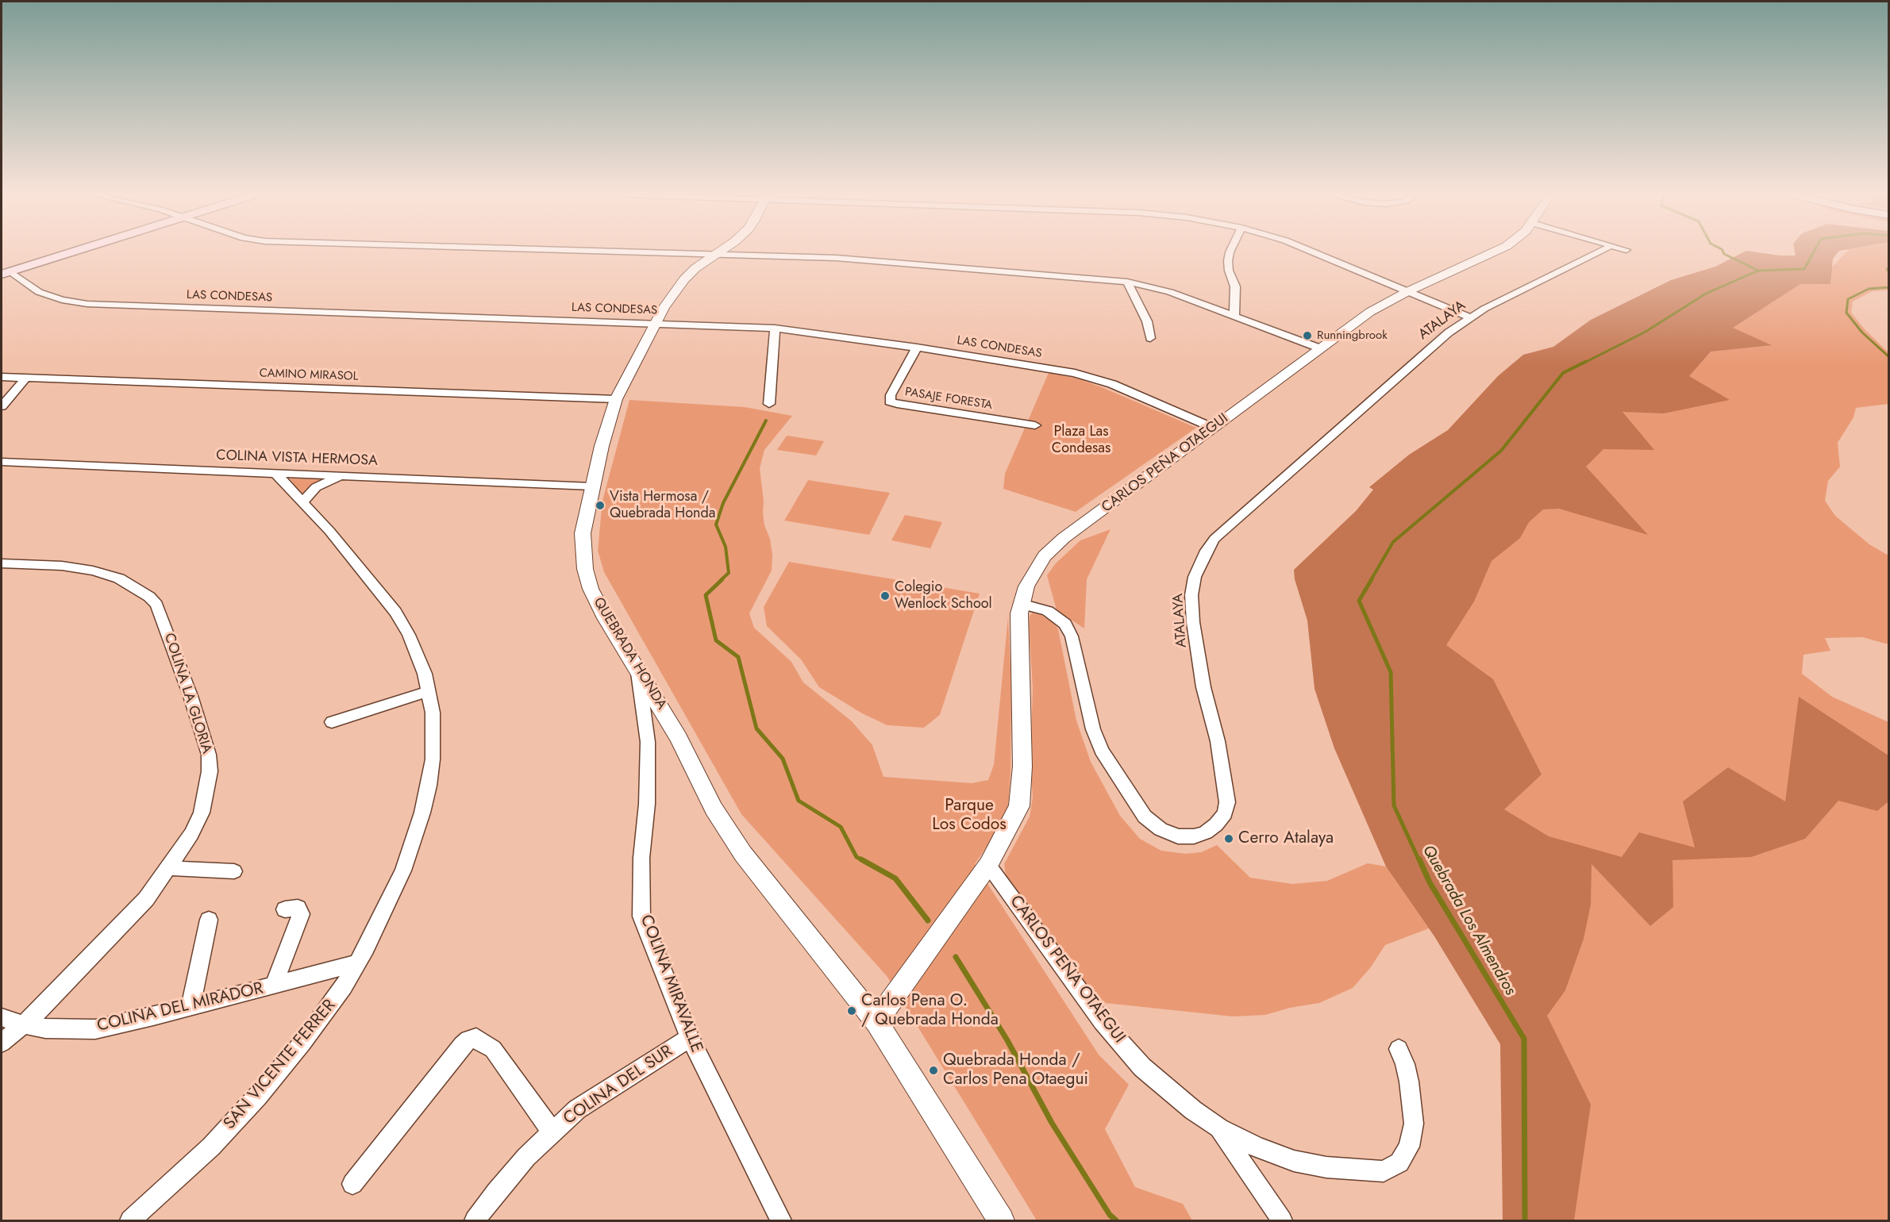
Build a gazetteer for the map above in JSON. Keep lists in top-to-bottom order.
{
  "streets": {
    "street": [
      "LAS CONDESAS",
      "ATALAYA",
      "CAMINO MIRASOL",
      "PASAJE FORESTA",
      "COLINA VISTA HERMOSA",
      "CARLOS PEÑA OTAEGUI",
      "QUEBRADA HONDA",
      "COLINA LA GLORIA",
      "COLINA MIRAVALLE",
      "COLINA DEL MIRADOR",
      "SAN VICENTE FERRER",
      "COLINA DEL SUR"
    ]
  },
  "crossings": [
    ["LAS CONDESAS", "PASAJE FORESTA"],
    ["LAS CONDESAS", "CARLOS PEÑA OTAEGUI"],
    ["LAS CONDESAS", "QUEBRADA HONDA"],
    ["ATALAYA", "CARLOS PEÑA OTAEGUI"],
    ["CAMINO MIRASOL", "QUEBRADA HONDA"],
    ["COLINA VISTA HERMOSA", "QUEBRADA HONDA"],
    ["COLINA VISTA HERMOSA", "SAN VICENTE FERRER"],
    ["CARLOS PEÑA OTAEGUI", "QUEBRADA HONDA"],
    ["QUEBRADA HONDA", "COLINA MIRAVALLE"],
    ["COLINA LA GLORIA", "COLINA DEL MIRADOR"],
    ["COLINA MIRAVALLE", "COLINA DEL SUR"],
    ["COLINA DEL MIRADOR", "SAN VICENTE FERRER"]
  ],
  "water": ["Quebrada Los Almendros"],
  "parks": ["Plaza Las Condesas", "Parque Los Codos"],
  "places": [
    "Runningbrook",
    "Vista Hermosa / Quebrada Honda",
    "Colegio Wenlock School",
    "Cerro Atalaya",
    "Carlos Pena O. / Quebrada Honda",
    "Quebrada Honda / Carlos Pena Otaegui"
  ]
}
